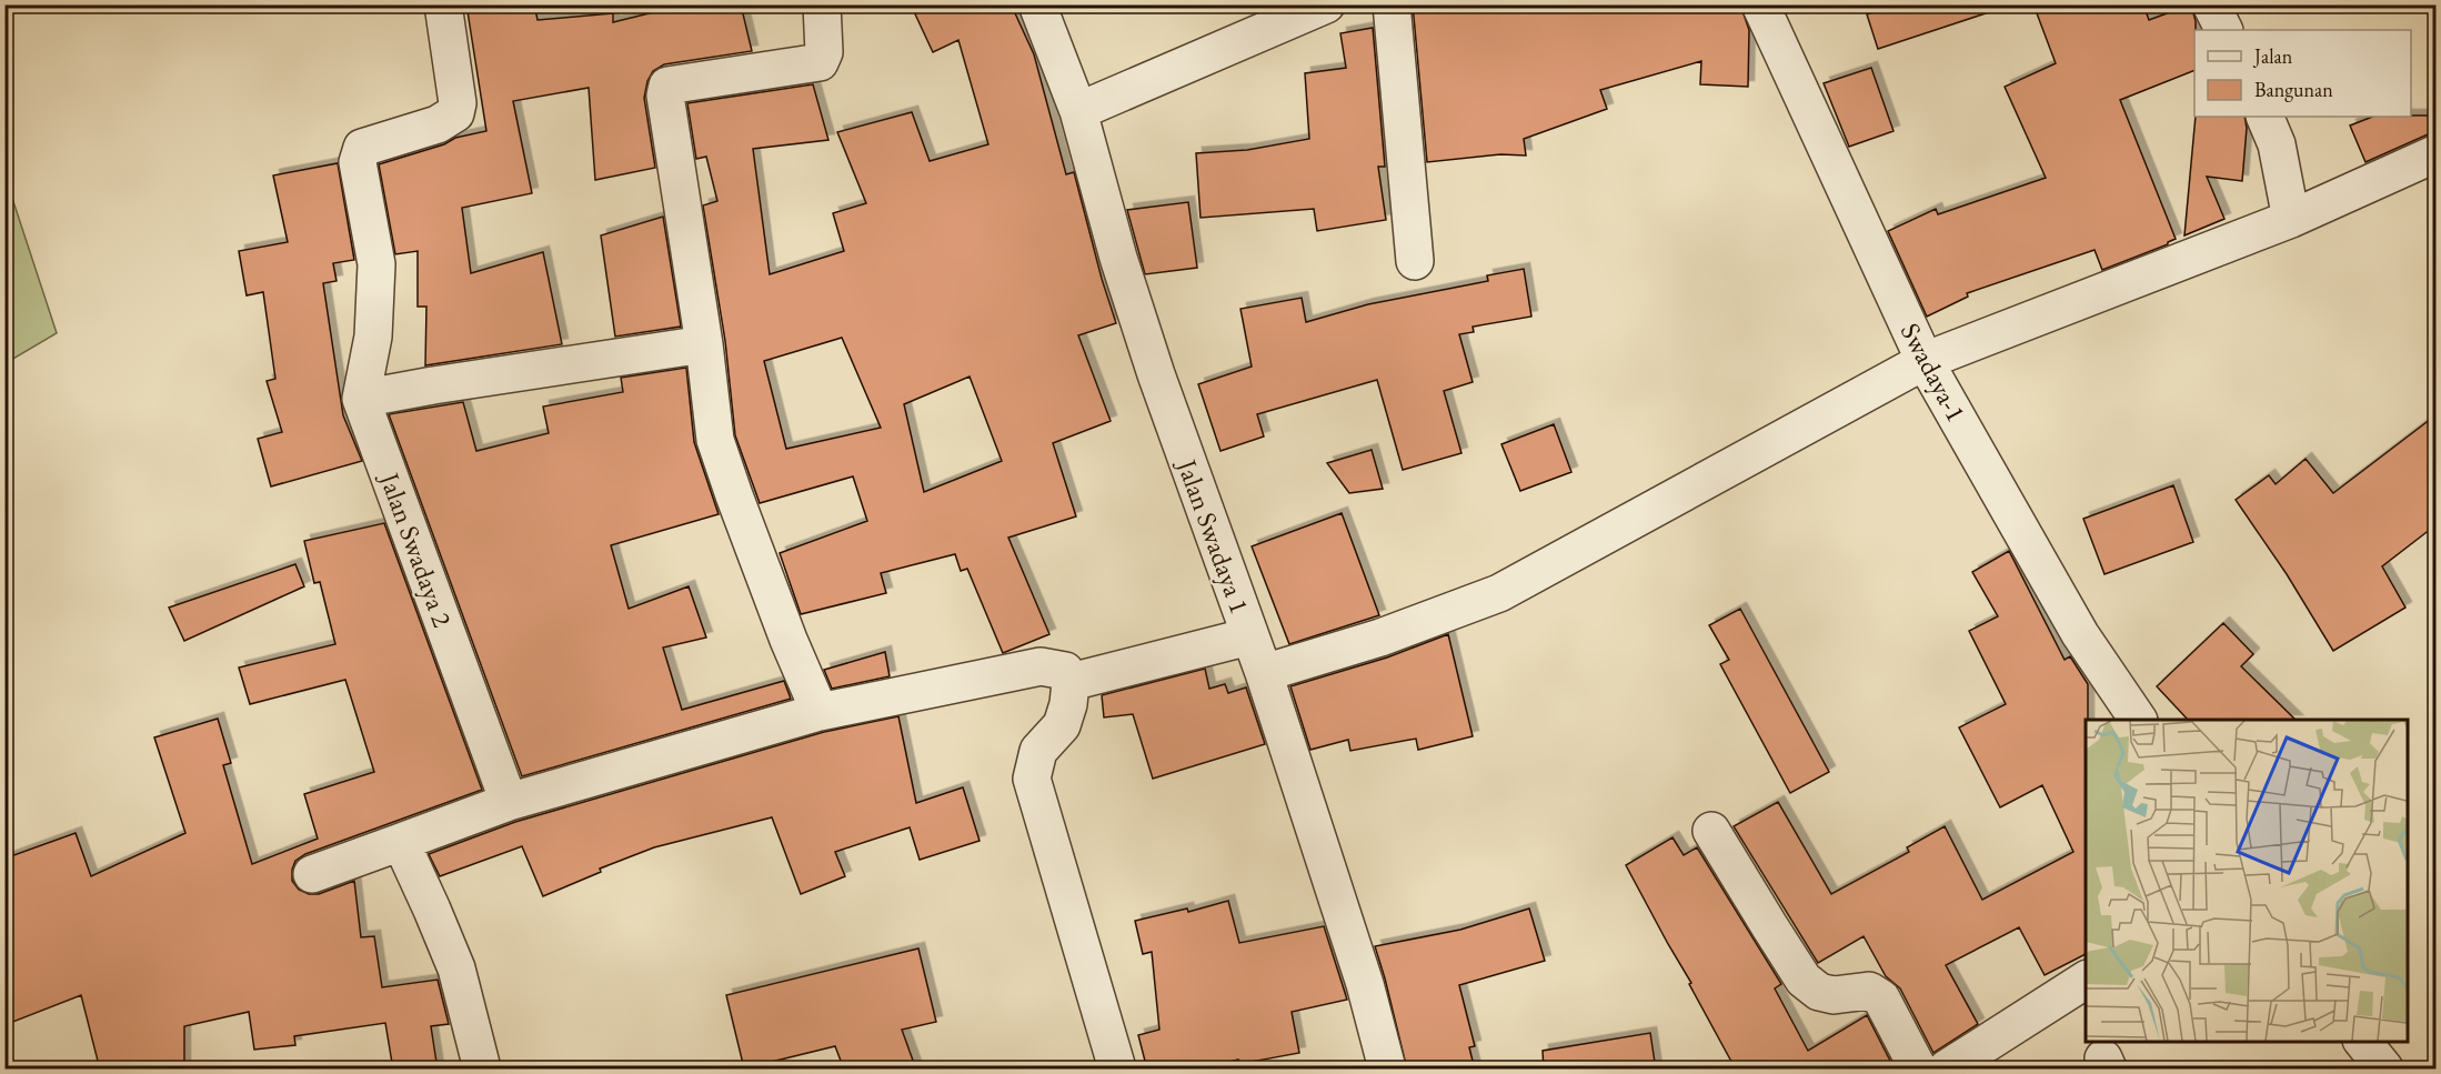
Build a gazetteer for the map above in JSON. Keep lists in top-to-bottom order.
{
  "streets": {
    "street": ["Swadaya-1", "Jalan Swadaya 1", "Jalan Swadaya 2"]
  },
  "legend": ["Jalan", "Bangunan"]
}
